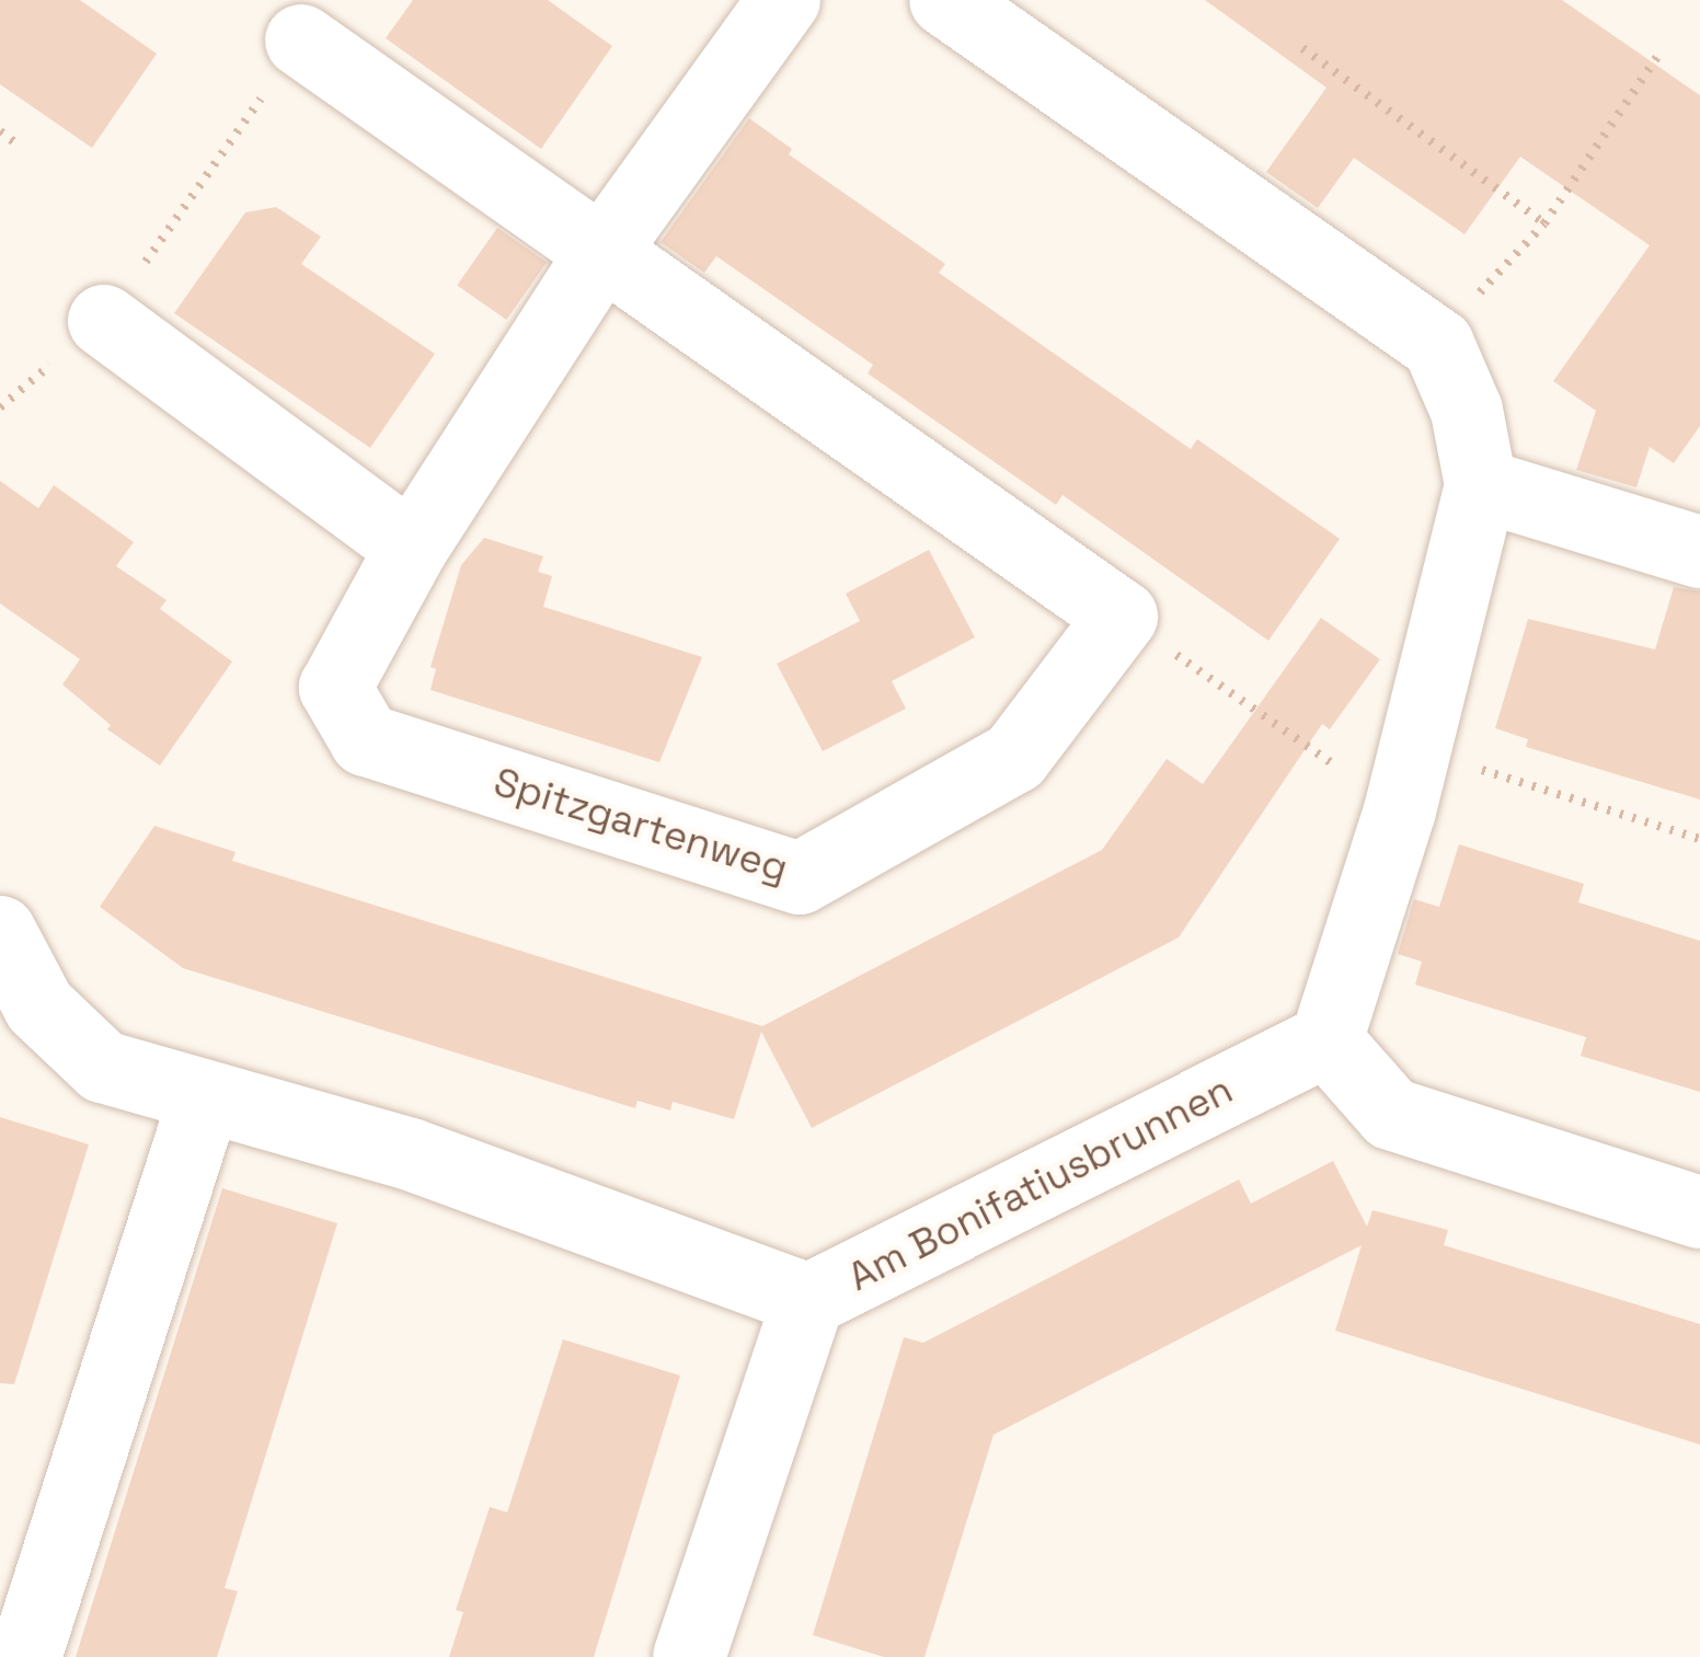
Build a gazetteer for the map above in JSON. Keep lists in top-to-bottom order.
{
  "streets": {
    "street": ["Spitzgartenweg", "Am Bonifatiusbrunnen"]
  }
}
